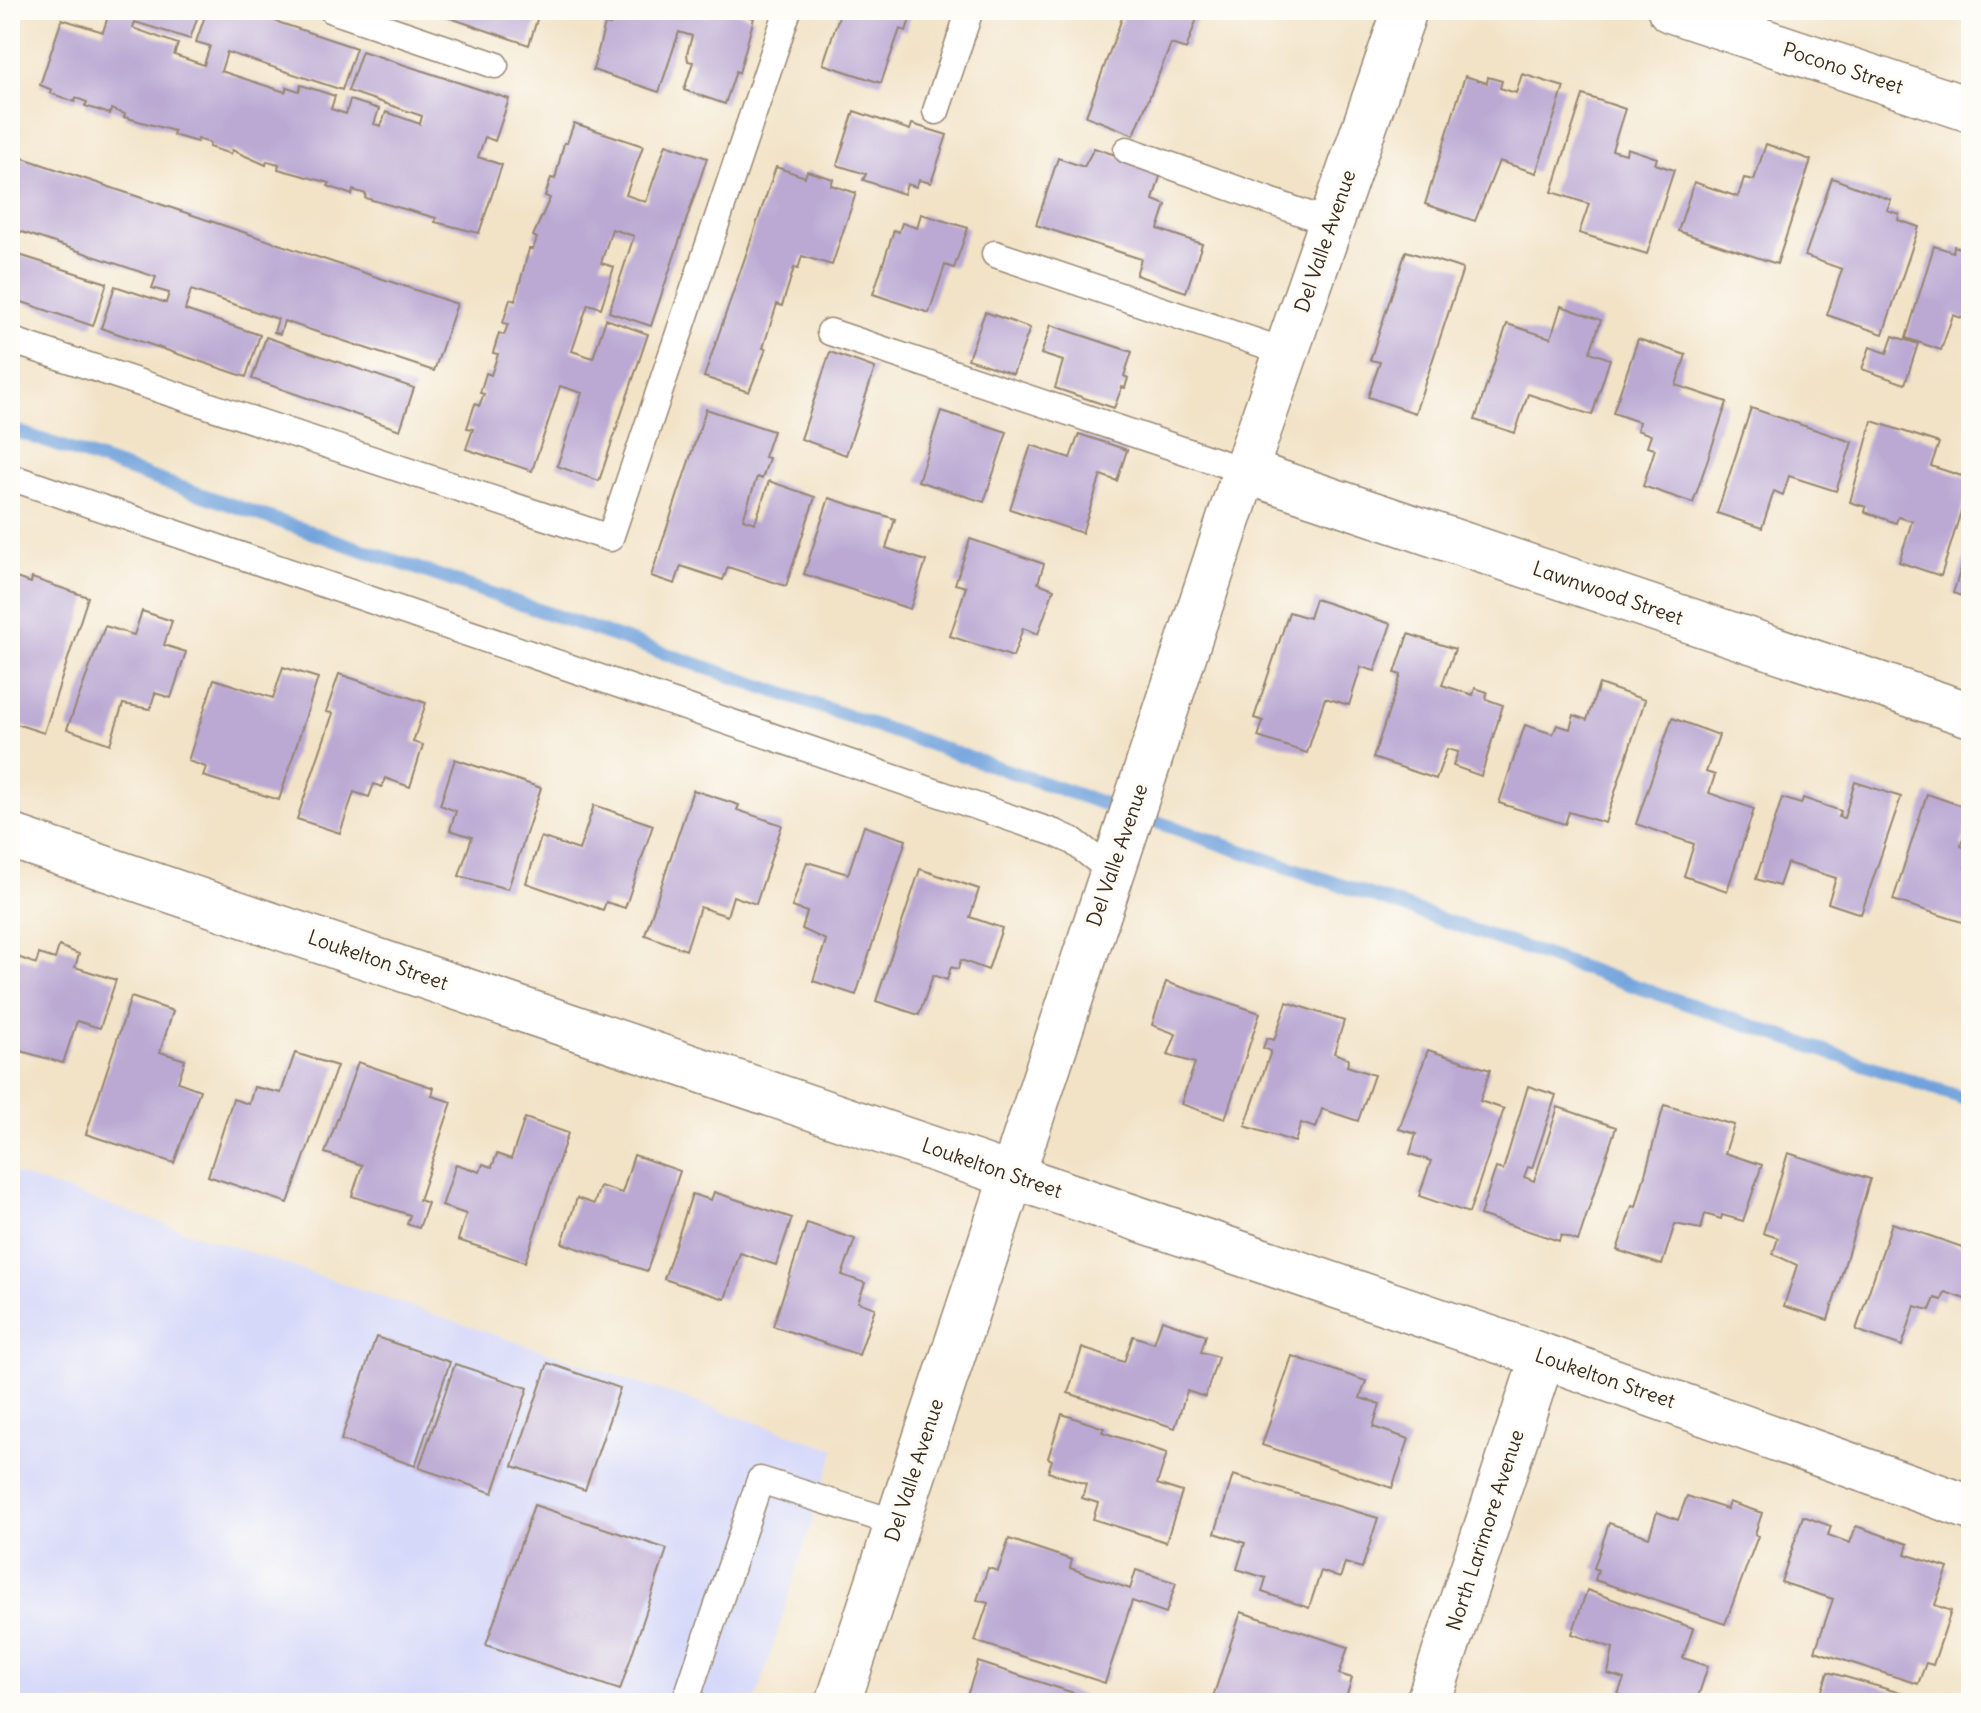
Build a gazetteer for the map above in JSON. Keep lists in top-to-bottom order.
{
  "streets": {
    "street": [
      "Pocono Street",
      "Del Valle Avenue",
      "Lawnwood Street",
      "Loukelton Street",
      "North Larimore Avenue"
    ]
  },
  "crossings": [
    ["Del Valle Avenue", "Lawnwood Street"],
    ["Del Valle Avenue", "Loukelton Street"],
    ["Loukelton Street", "North Larimore Avenue"]
  ]
}
